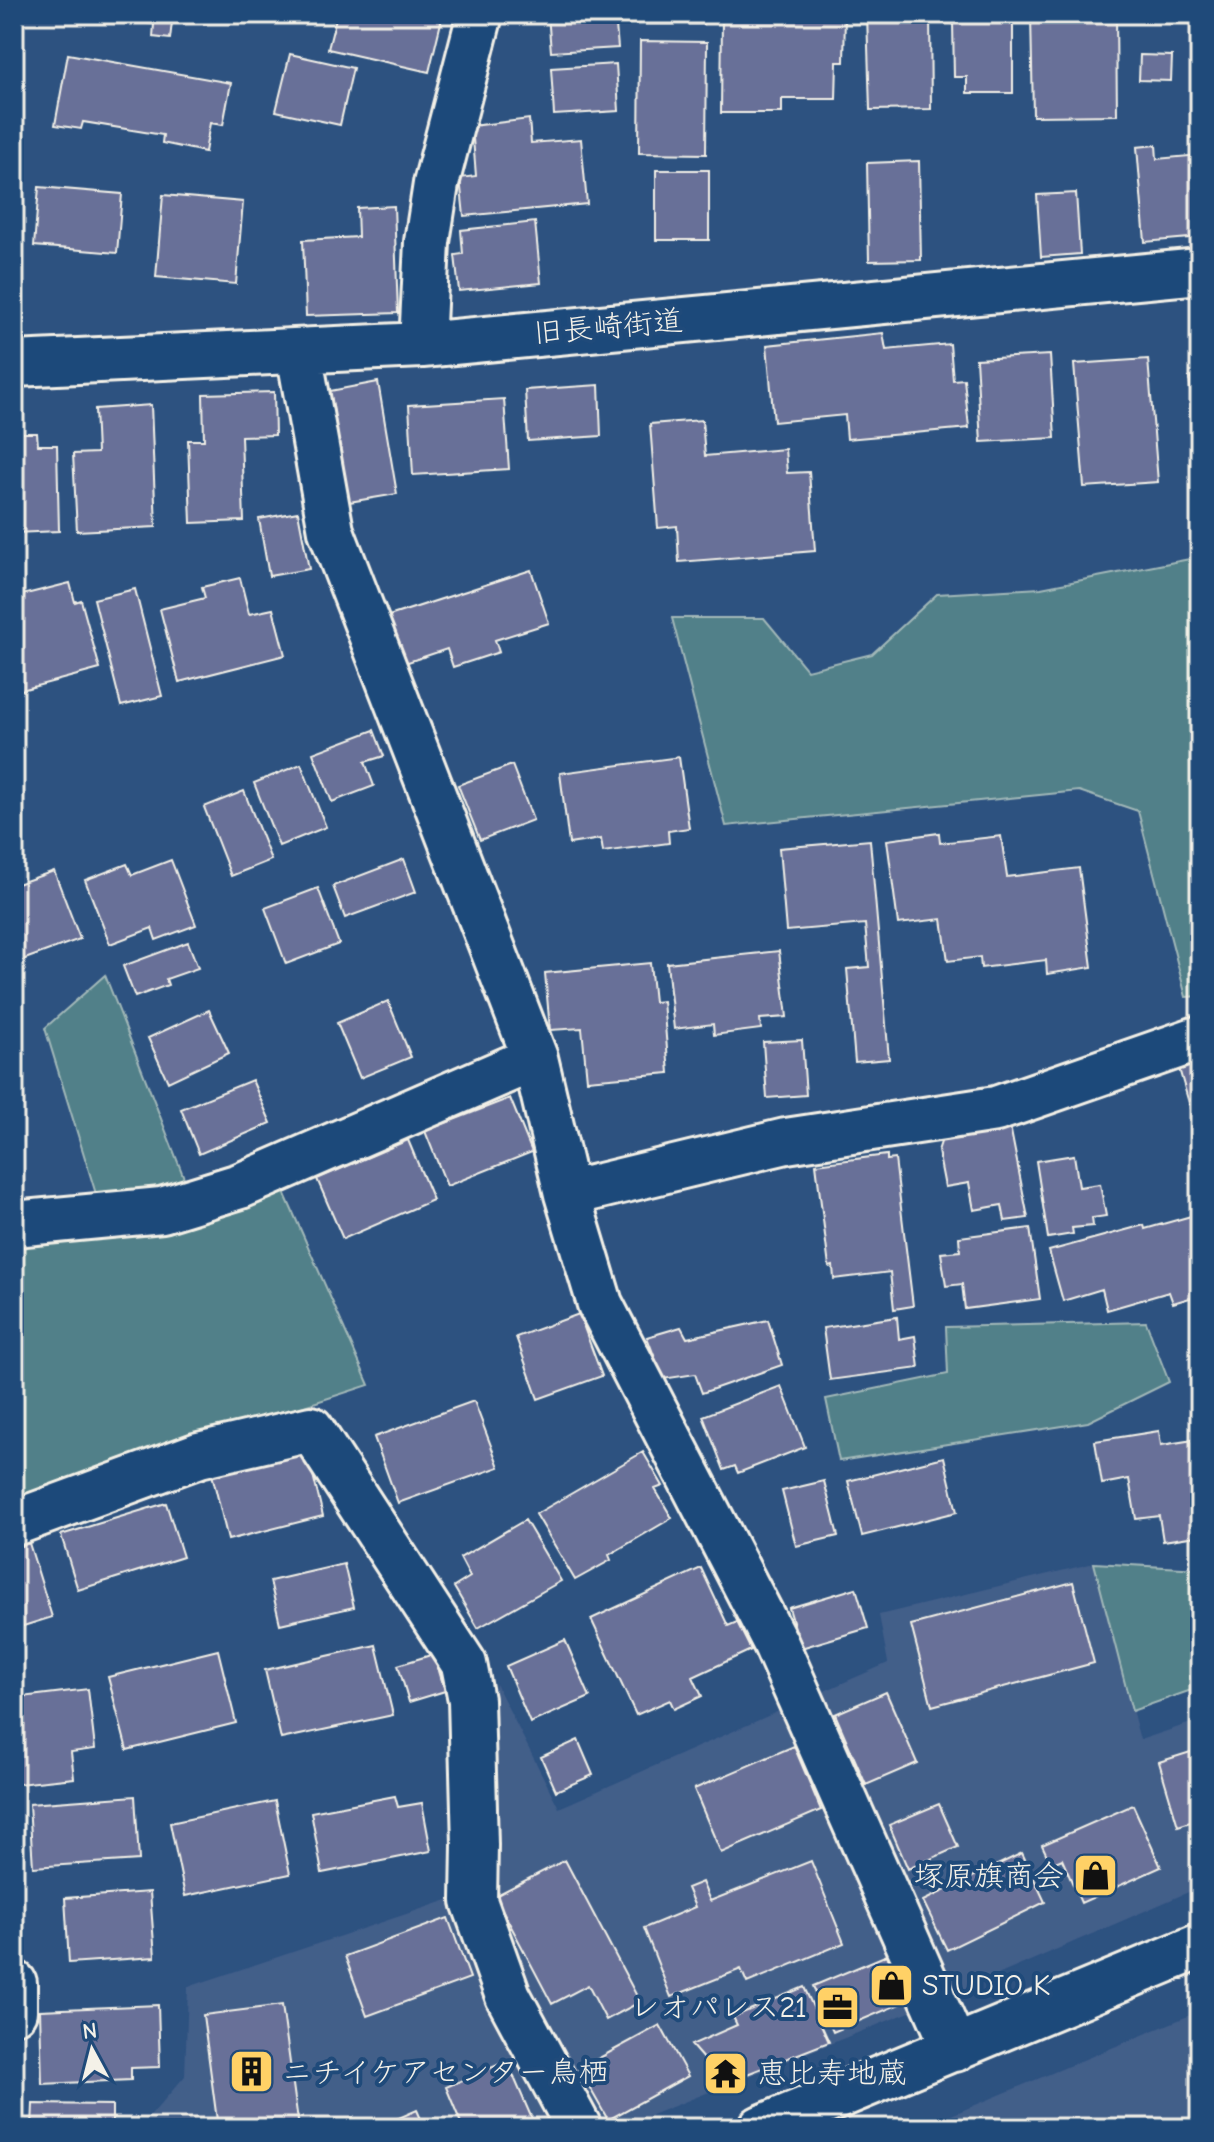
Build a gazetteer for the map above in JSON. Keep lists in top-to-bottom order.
{
  "streets": {
    "street": ["旧長崎街道"]
  },
  "places": {
    "shop": ["塚原旗商会", "STUDIO K"],
    "office": ["レオパレス21"],
    "building": ["ニチイケアセンター鳥栖"],
    "temple": ["恵比寿地蔵"]
  },
  "north": "top"
}
